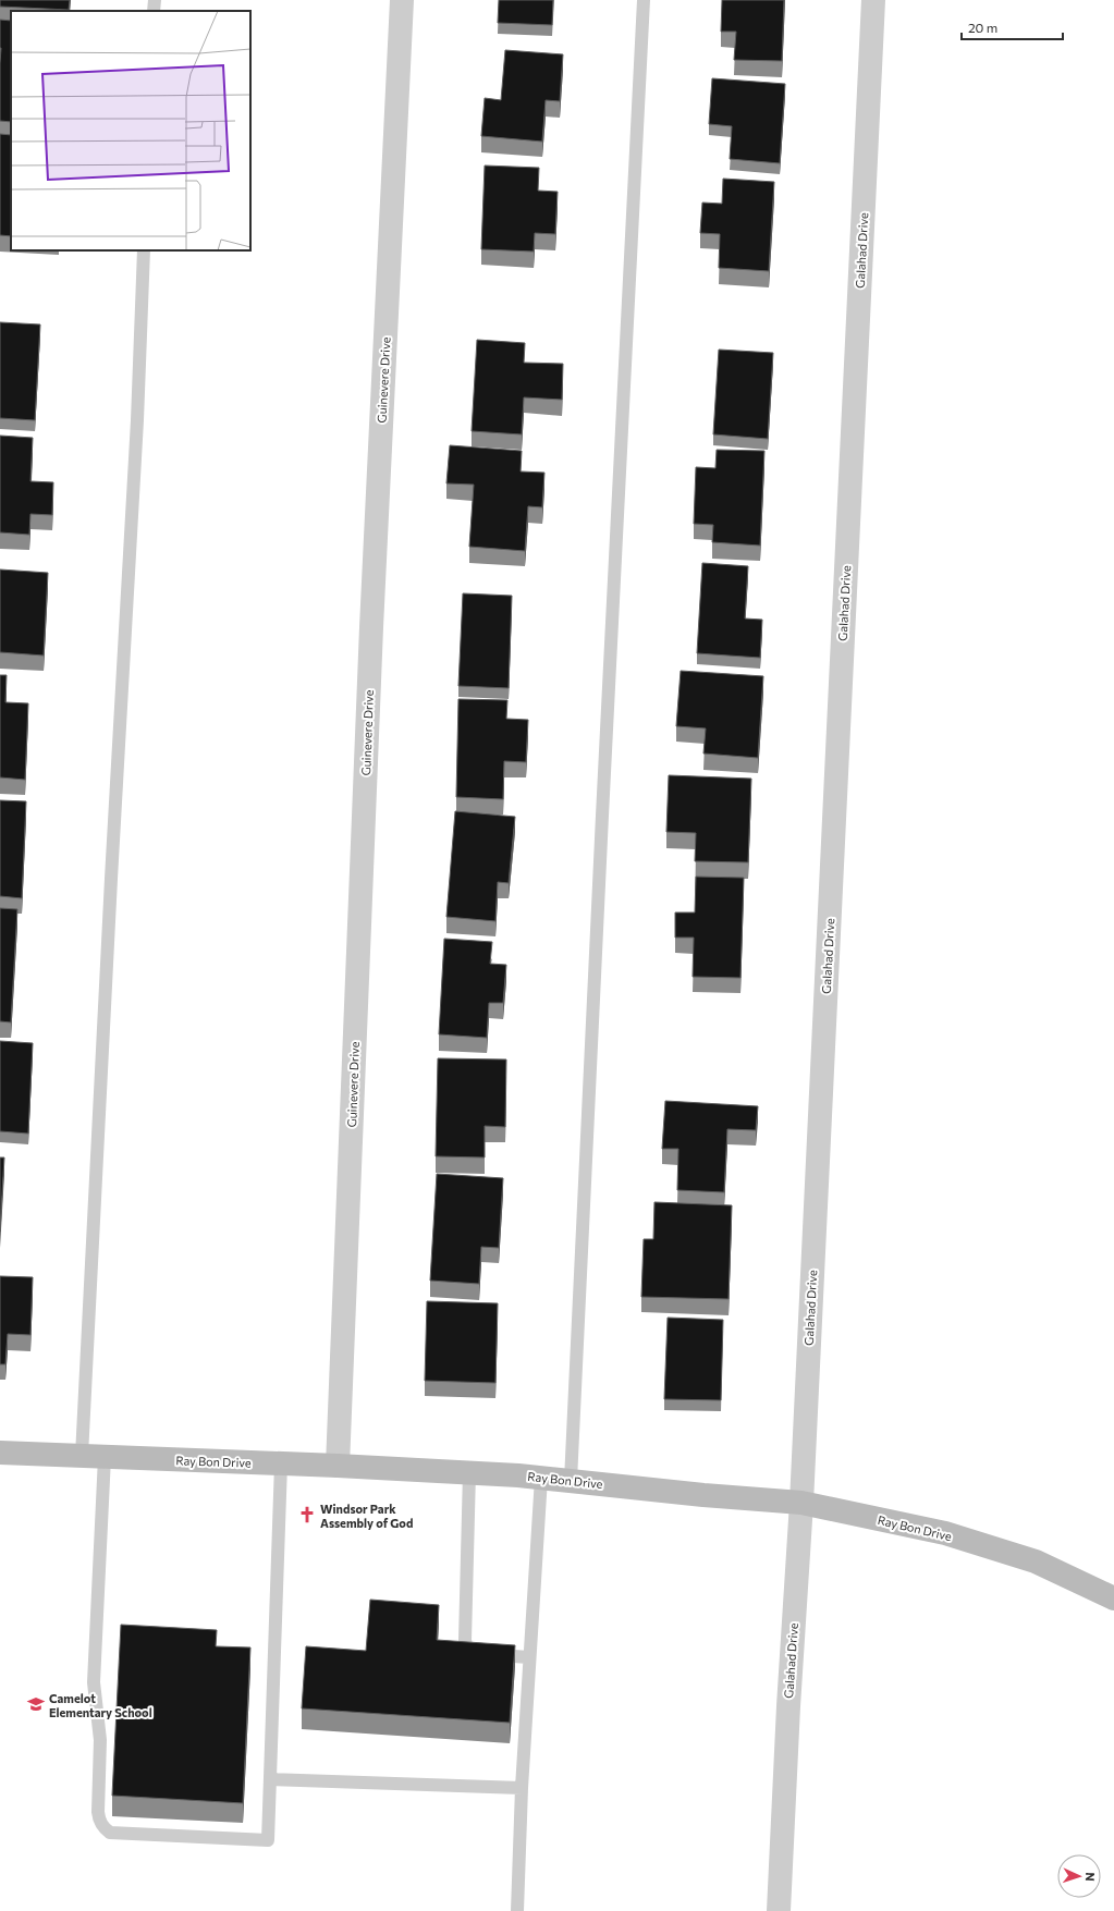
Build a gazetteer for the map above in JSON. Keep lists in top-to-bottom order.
{
  "streets": {
    "street": ["Galahad Drive", "Guinevere Drive", "Ray Bon Drive"]
  },
  "crossings": [
    ["Galahad Drive", "Ray Bon Drive"],
    ["Guinevere Drive", "Ray Bon Drive"]
  ],
  "places": {
    "church": ["Windsor Park Assembly of God"],
    "school or university": ["Camelot Elementary School"]
  },
  "scale_bar": "20 m",
  "north": "right"
}
